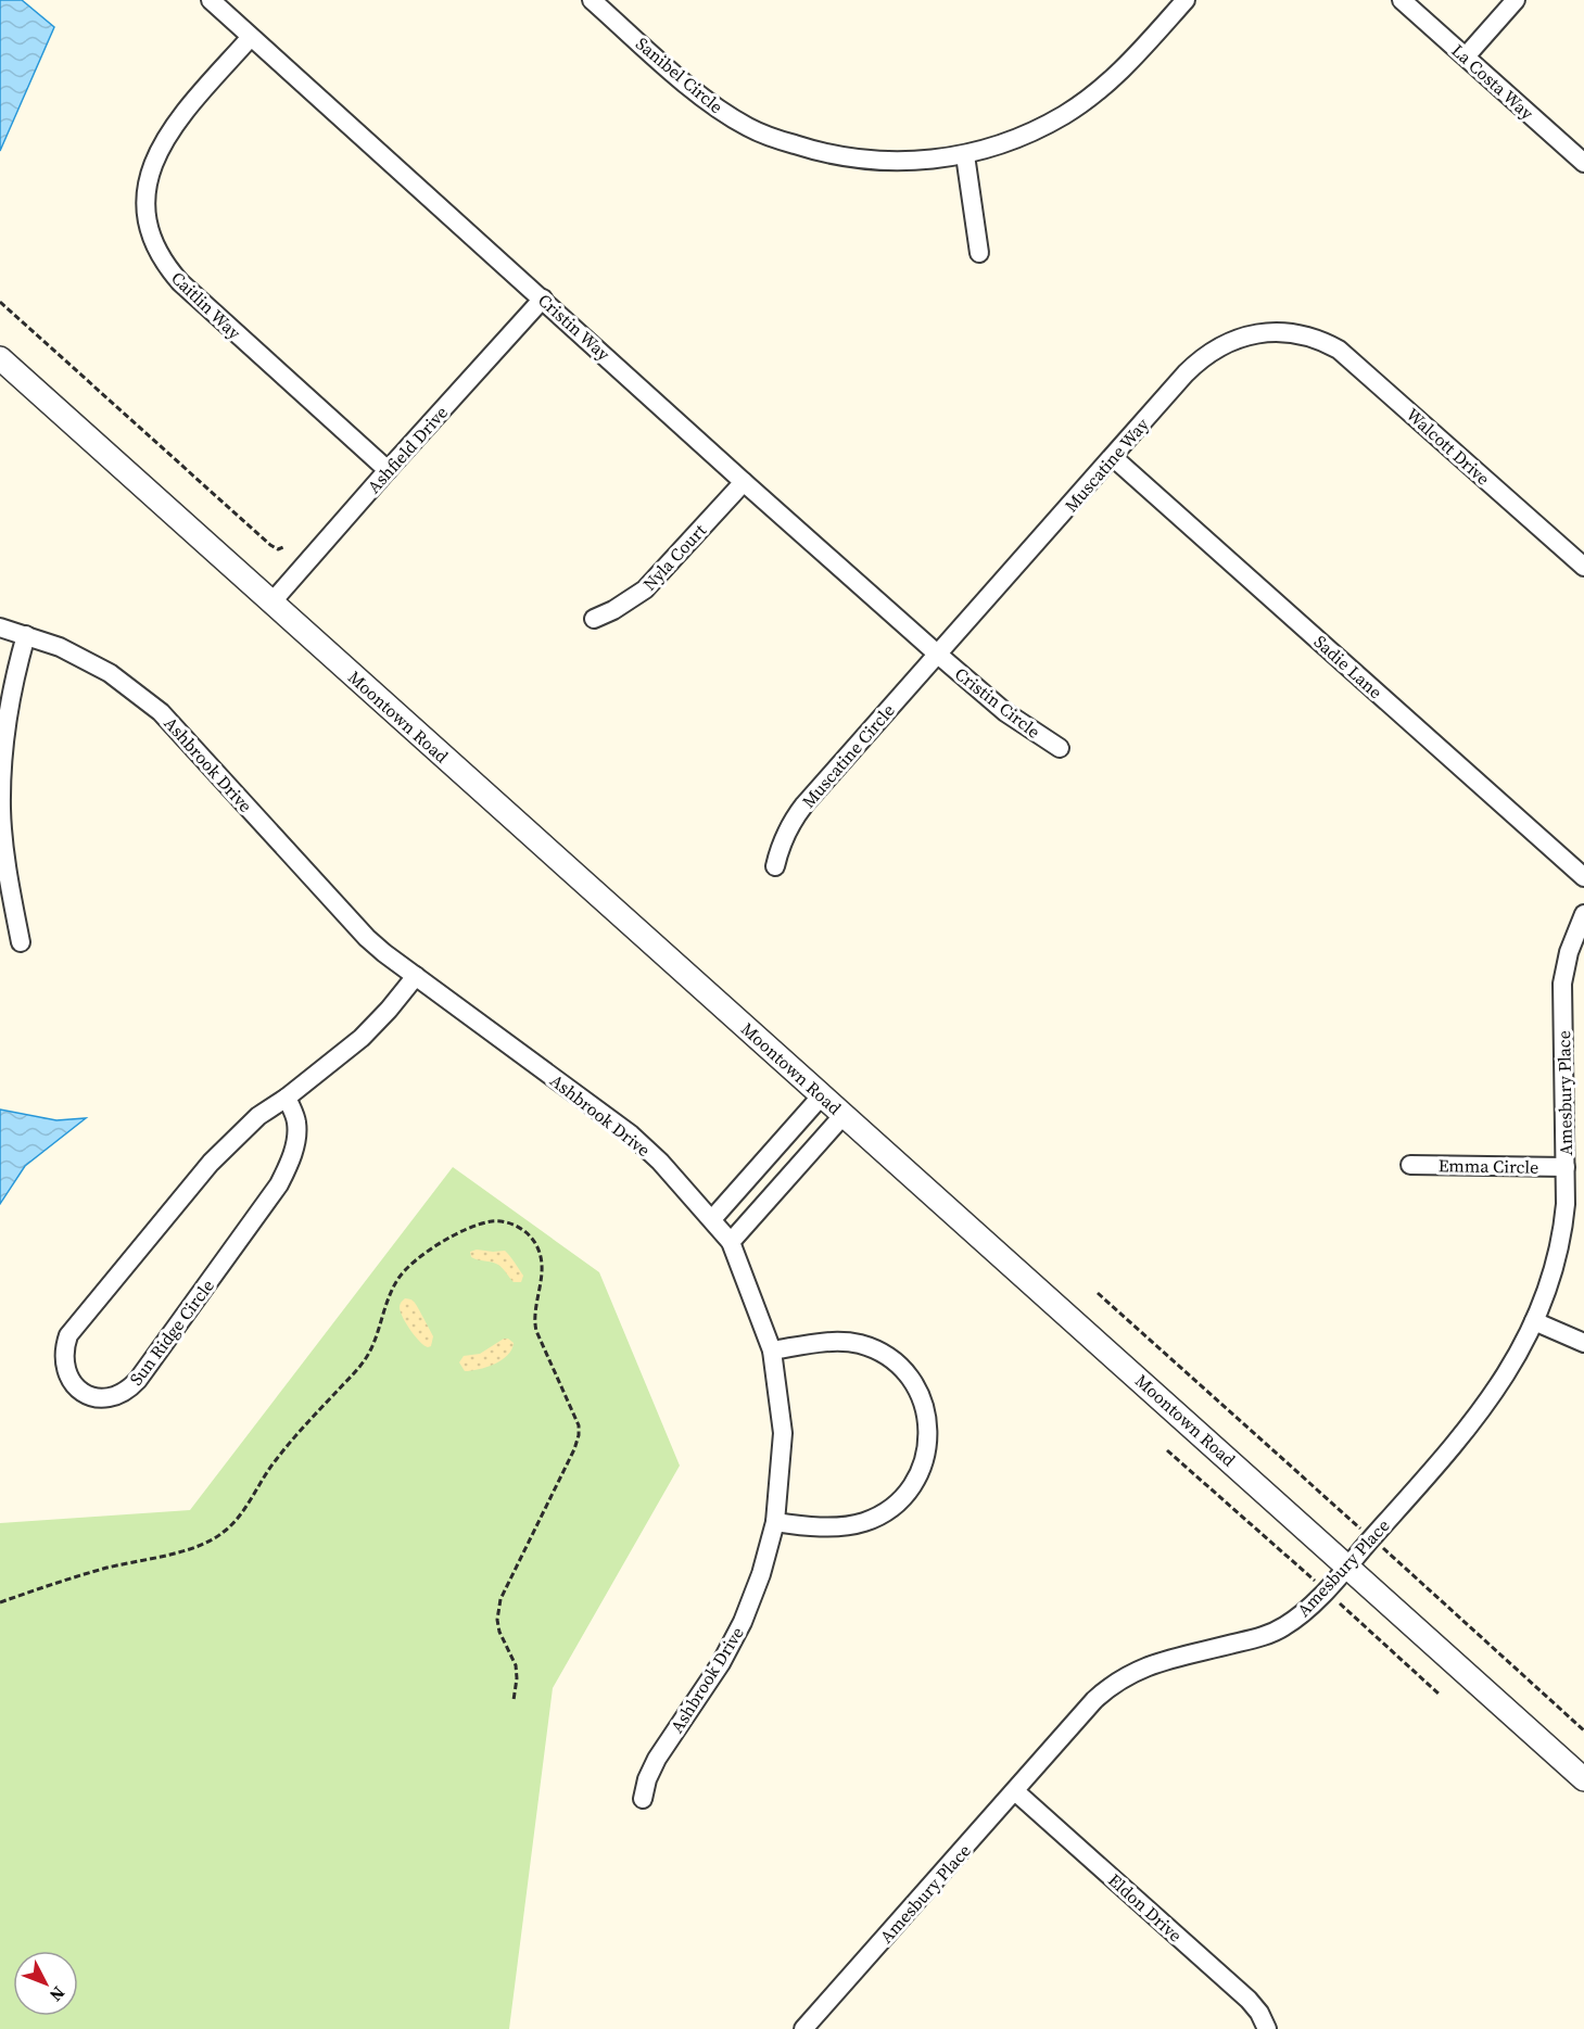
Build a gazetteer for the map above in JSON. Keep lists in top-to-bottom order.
{
  "streets": {
    "street": [
      "Sanibel Circle",
      "La Costa Way",
      "Caitlin Way",
      "Cristin Way",
      "Walcott Drive",
      "Ashfield Drive",
      "Muscatine Way",
      "Nyla Court",
      "Sadie Lane",
      "Cristin Circle",
      "Moontown Road",
      "Muscatine Circle",
      "Ashbrook Drive",
      "Amesbury Place",
      "Emma Circle",
      "Sun Ridge Circle",
      "Eldon Drive"
    ]
  },
  "crossings": [
    ["Caitlin Way", "Cristin Way"],
    ["Caitlin Way", "Ashfield Drive"],
    ["Cristin Way", "Ashfield Drive"],
    ["Cristin Way", "Muscatine Way"],
    ["Cristin Way", "Nyla Court"],
    ["Cristin Way", "Cristin Circle"],
    ["Cristin Way", "Muscatine Circle"],
    ["Walcott Drive", "Muscatine Way"],
    ["Ashfield Drive", "Moontown Road"],
    ["Muscatine Way", "Sadie Lane"],
    ["Muscatine Way", "Cristin Circle"],
    ["Muscatine Way", "Muscatine Circle"],
    ["Cristin Circle", "Muscatine Circle"],
    ["Moontown Road", "Amesbury Place"],
    ["Ashbrook Drive", "Sun Ridge Circle"],
    ["Amesbury Place", "Emma Circle"],
    ["Amesbury Place", "Eldon Drive"]
  ],
  "north": "bottom right"
}
